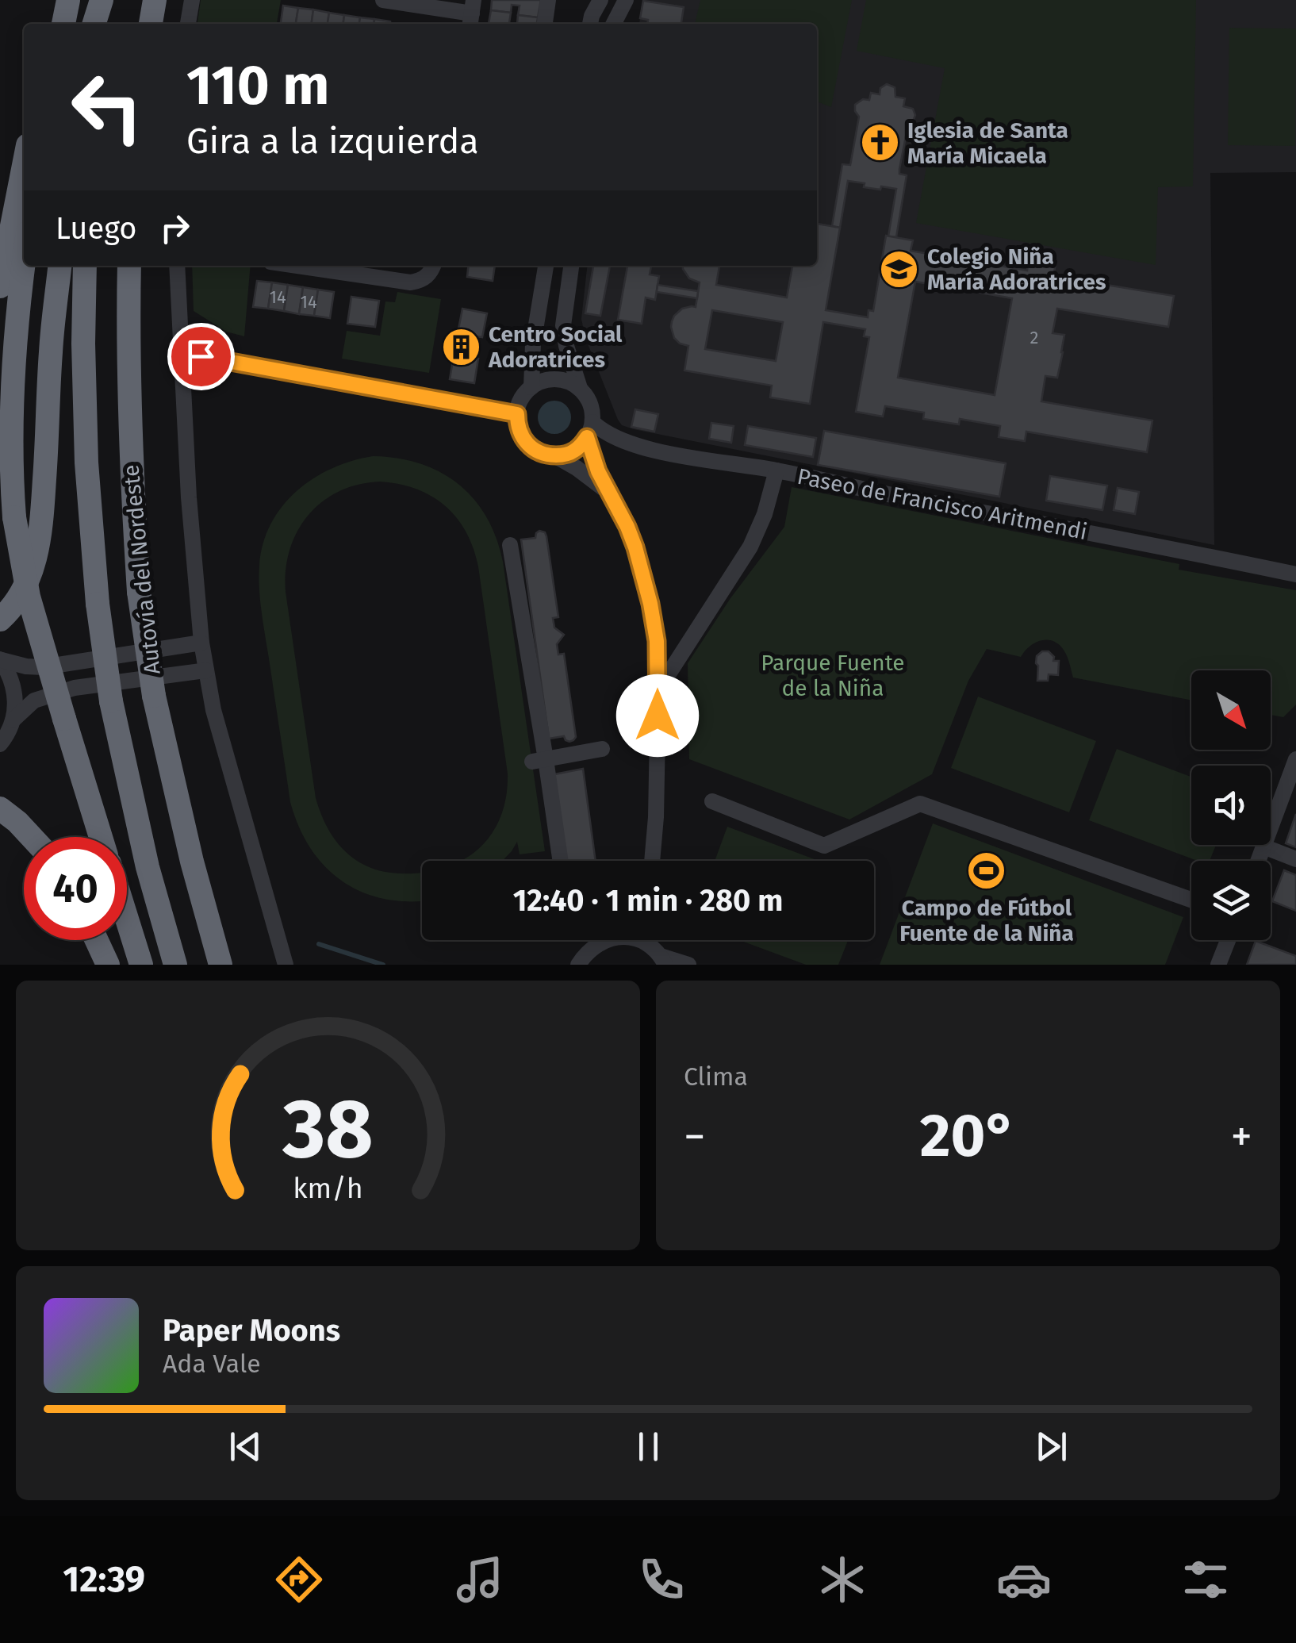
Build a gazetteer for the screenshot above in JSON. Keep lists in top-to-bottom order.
{
  "streets": {
    "highway": ["Autovía del Nordeste"],
    "street": ["Paseo de Francisco Aritmendi"]
  },
  "parks": ["Parque Fuente de la Niña"],
  "places": {
    "church": ["Iglesia de Santa María Micaela"],
    "school or university": ["Colegio Niña María Adoratrices"],
    "building": ["Centro Social Adoratrices"],
    "sports": ["Campo de Fútbol Fuente de la Niña"]
  },
  "house_numbers": ["14", "14", "2"],
  "north": "bottom right",
  "page": {
    "turn": ["110 m", "Gira a la izquierda"],
    "then": "Luego",
    "limit": "40",
    "trip": "12:40 · 1 min · 280 m",
    "tile": "Clima",
    "heat": ["−", "20°", "+"],
    "song": ["Paper Moons", "Ada Vale"],
    "tabs": "12:39",
    "gauge": ["38", "km/h"]
  }
}
